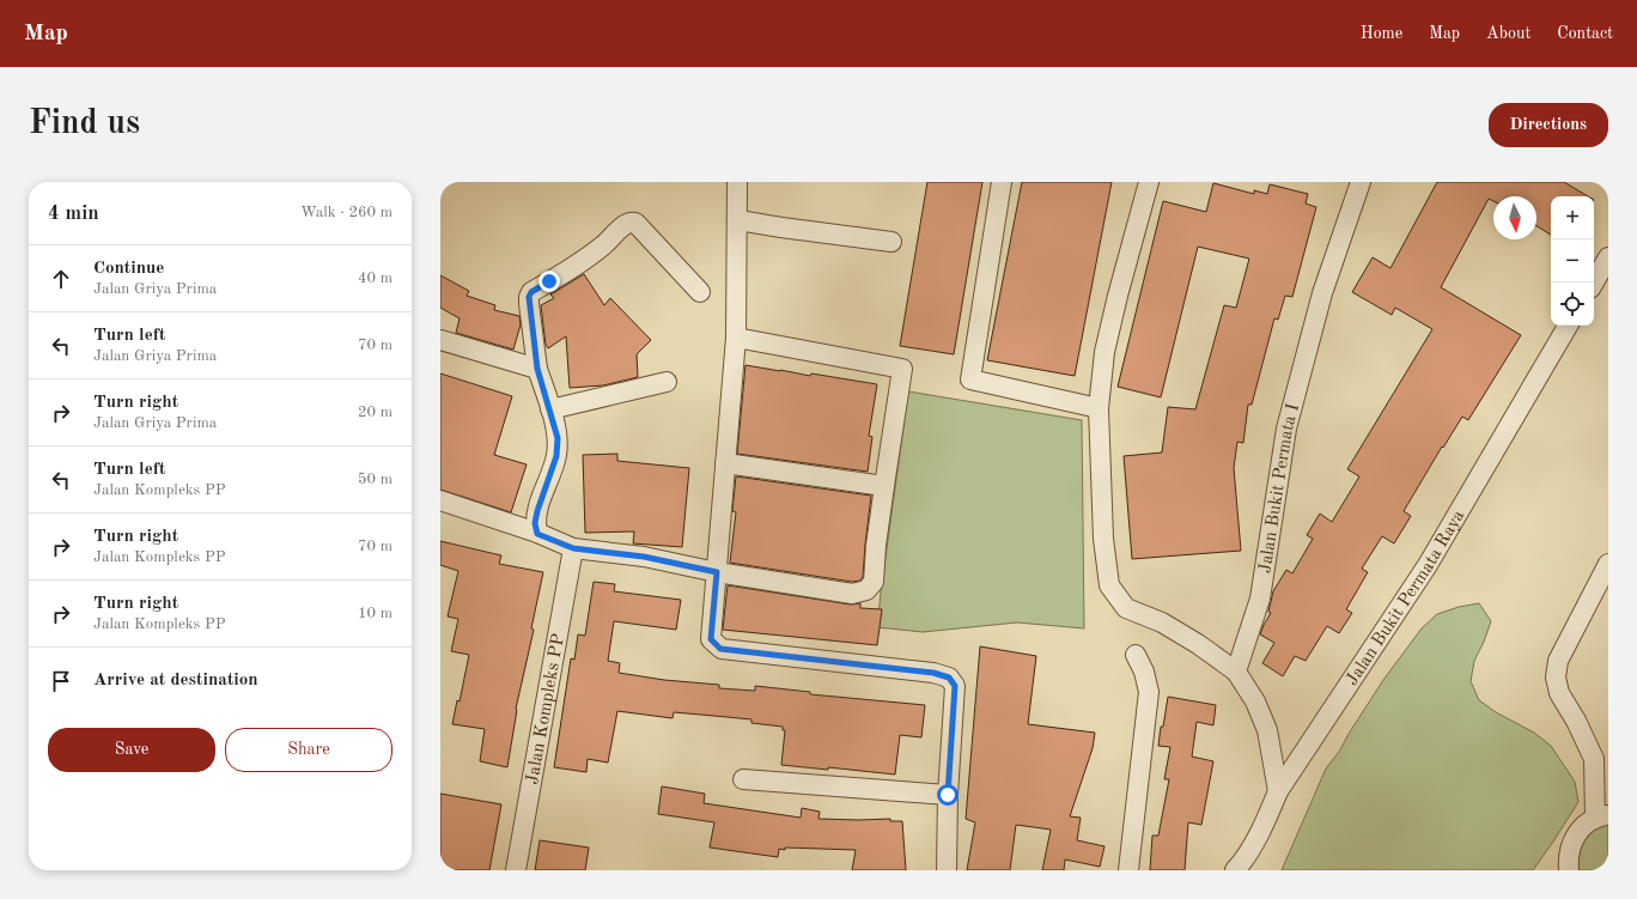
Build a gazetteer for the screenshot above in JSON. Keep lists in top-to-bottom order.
{
  "streets": {
    "street": ["Jalan Bukit Permata I", "Jalan Bukit Permata Raya", "Jalan Kompleks PP"]
  },
  "north": "bottom",
  "page": {
    "header": "Map",
    "nav": [
      "Home",
      "Map",
      "About",
      "Contact"
    ],
    "buttons": [
      "Directions",
      ["Save", "Share"]
    ],
    "title": "Find us",
    "heading": ["4 min", "Walk · 260 m"],
    "map_buttons": ["+", "−"],
    "list": [
      ["Continue", "Jalan Griya Prima", "40 m"],
      ["Turn left", "Jalan Griya Prima", "70 m"],
      ["Turn right", "Jalan Griya Prima", "20 m"],
      ["Turn left", "Jalan Kompleks PP", "50 m"],
      ["Turn right", "Jalan Kompleks PP", "70 m"],
      ["Turn right", "Jalan Kompleks PP", "10 m"],
      "Arrive at destination"
    ]
  }
}
